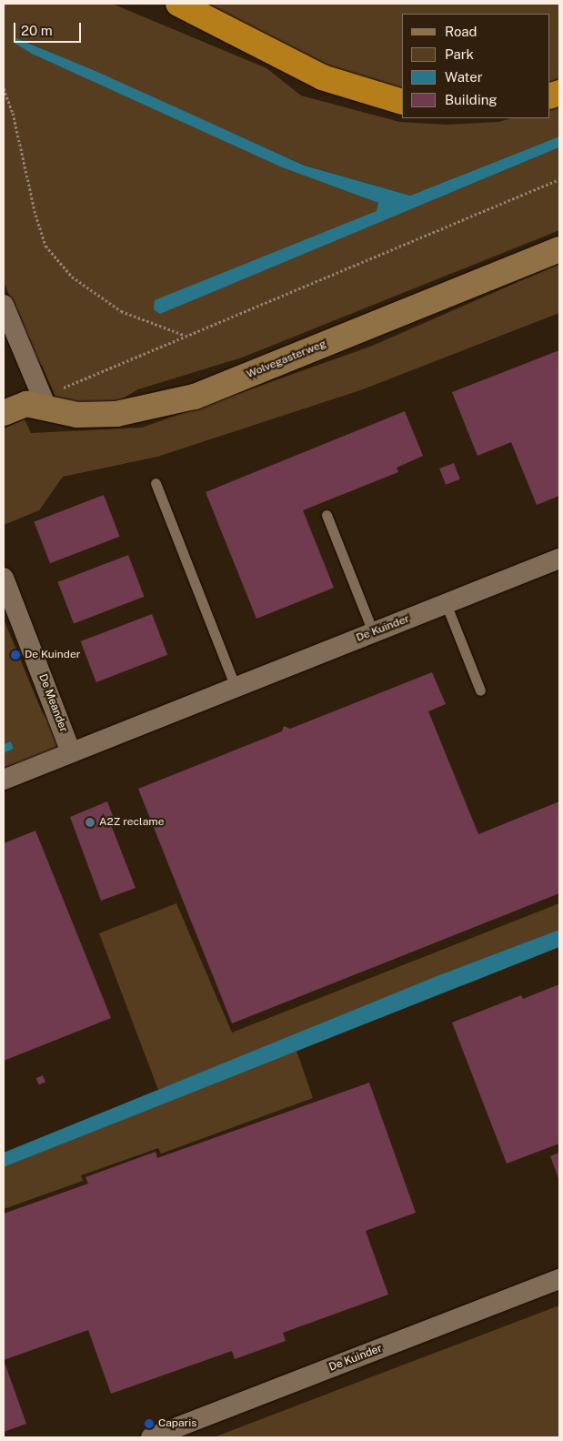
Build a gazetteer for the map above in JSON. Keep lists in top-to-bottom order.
{
  "streets": {
    "street": ["Wolvegasterweg", "De Kuinder", "De Meander"]
  },
  "crossings": [
    ["De Kuinder", "De Meander"]
  ],
  "places": ["De Kuinder", "A2Z reclame", "Caparis"],
  "legend": [
    "Road",
    "Park",
    "Water",
    "Building"
  ],
  "scale_bar": "20 m"
}
